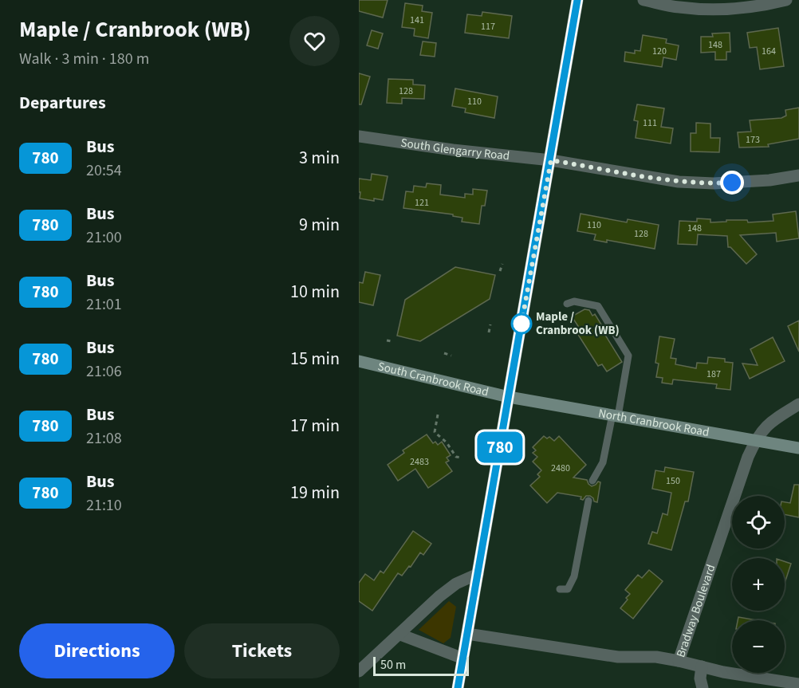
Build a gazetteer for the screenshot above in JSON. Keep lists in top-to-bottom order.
{
  "streets": {
    "main road": ["South Cranbrook Road", "North Cranbrook Road"],
    "street": ["South Glengarry Road", "Bradway Boulevard"]
  },
  "crossings": [
    ["South Cranbrook Road", "North Cranbrook Road"],
    ["North Cranbrook Road", "Bradway Boulevard"]
  ],
  "places": ["Maple / Cranbrook (WB)"],
  "lines": ["bus line 780"],
  "house_numbers": [
    "141",
    "117",
    "148",
    "120",
    "164",
    "128",
    "110",
    "111",
    "173",
    "121",
    "110",
    "148",
    "128",
    "187",
    "2483",
    "2480",
    "150"
  ],
  "scale_bar": "50 m",
  "page": {
    "heading": [
      ["Maple / Cranbrook (WB)", "Walk · 3 min · 180 m"],
      "Departures"
    ],
    "on_map": "780",
    "list": [
      {
        "mark": "780",
        "name": "Bus",
        "note": "20:54",
        "value": "3 min"
      },
      {
        "mark": "780",
        "name": "Bus",
        "note": "21:00",
        "value": "9 min"
      },
      {
        "mark": "780",
        "name": "Bus",
        "note": "21:01",
        "value": "10 min"
      },
      {
        "mark": "780",
        "name": "Bus",
        "note": "21:06",
        "value": "15 min"
      },
      {
        "mark": "780",
        "name": "Bus",
        "note": "21:08",
        "value": "17 min"
      },
      {
        "mark": "780",
        "name": "Bus",
        "note": "21:10",
        "value": "19 min"
      }
    ],
    "map_buttons": ["+", "−"],
    "buttons": ["Directions", "Tickets"],
    "scale": "50 m"
  }
}
